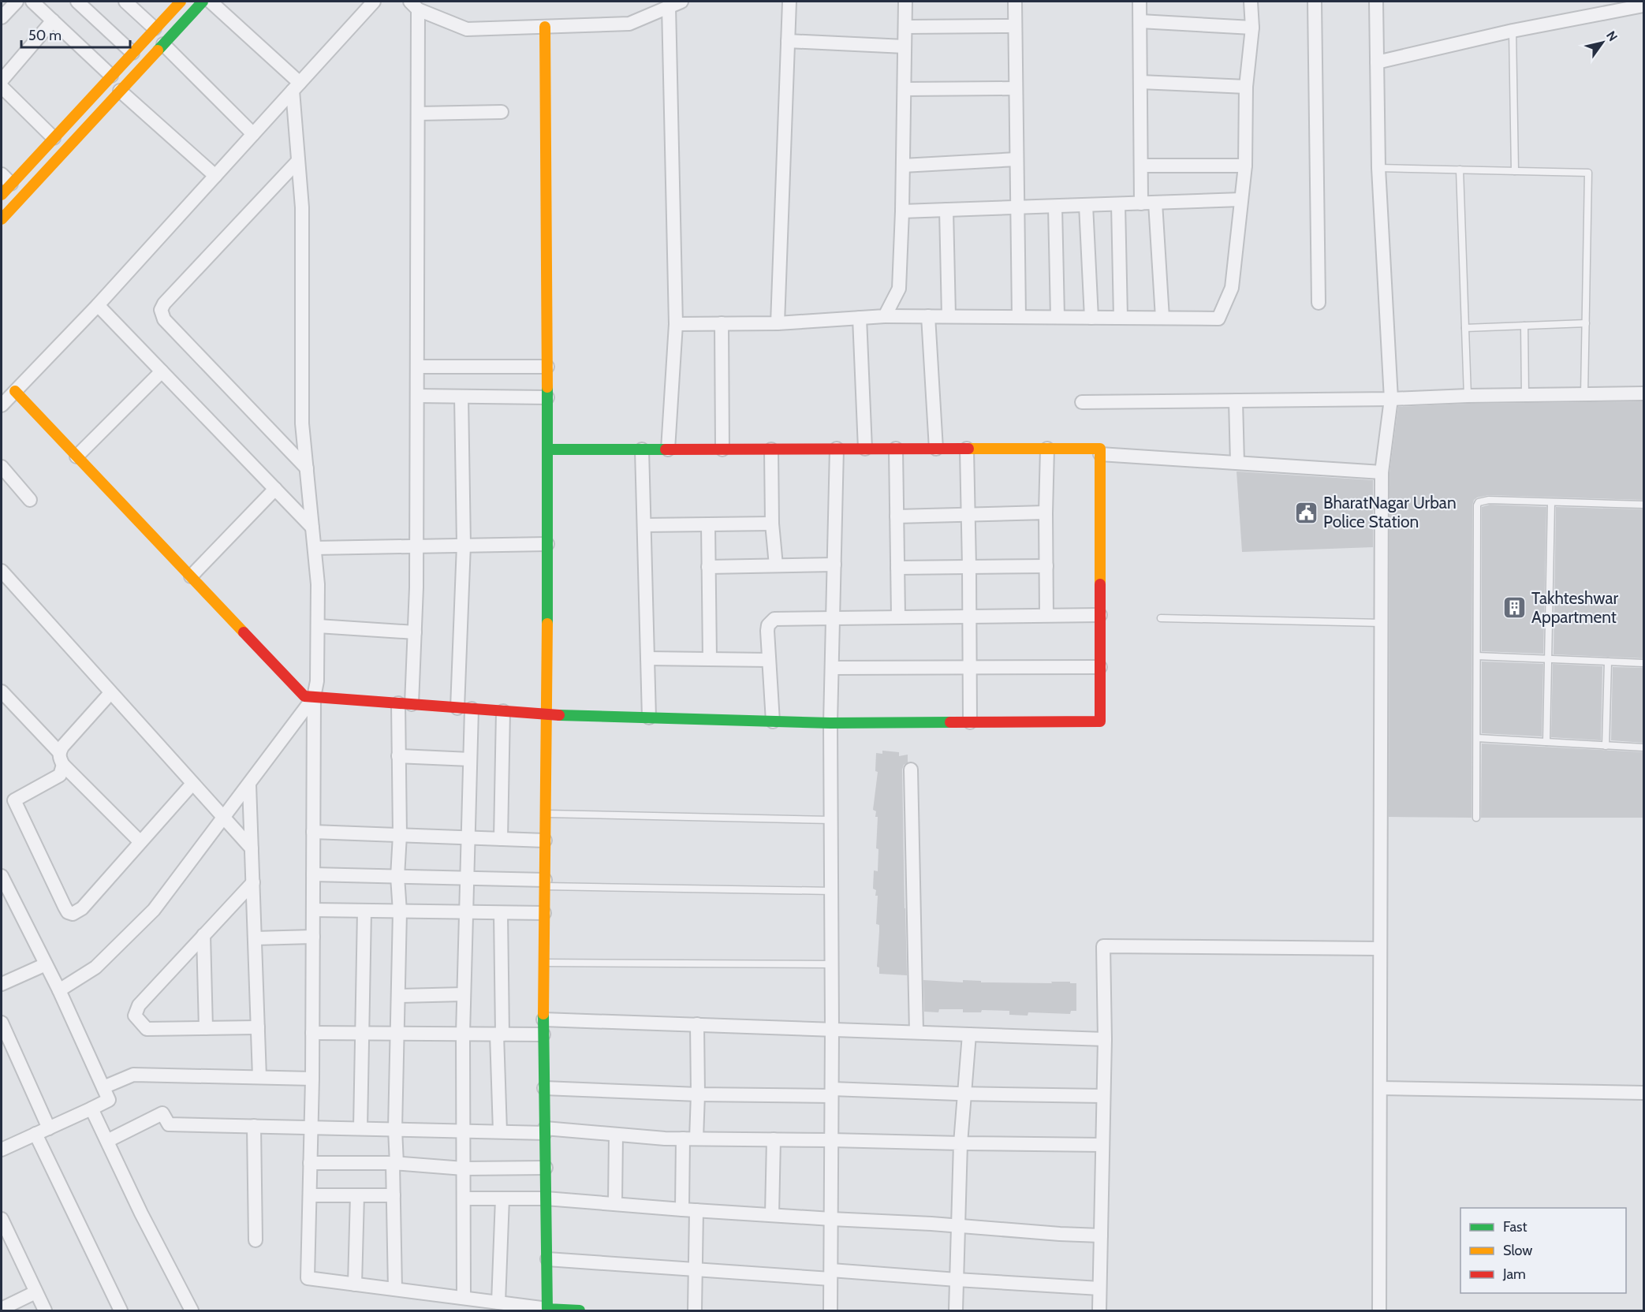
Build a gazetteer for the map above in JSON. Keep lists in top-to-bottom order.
{
  "places": {
    "public building": ["BharatNagar Urban Police Station"],
    "building": ["Takhteshwar Appartment"]
  },
  "legend": ["Fast", "Slow", "Jam"],
  "scale_bar": "50 m",
  "north": "top right"
}
